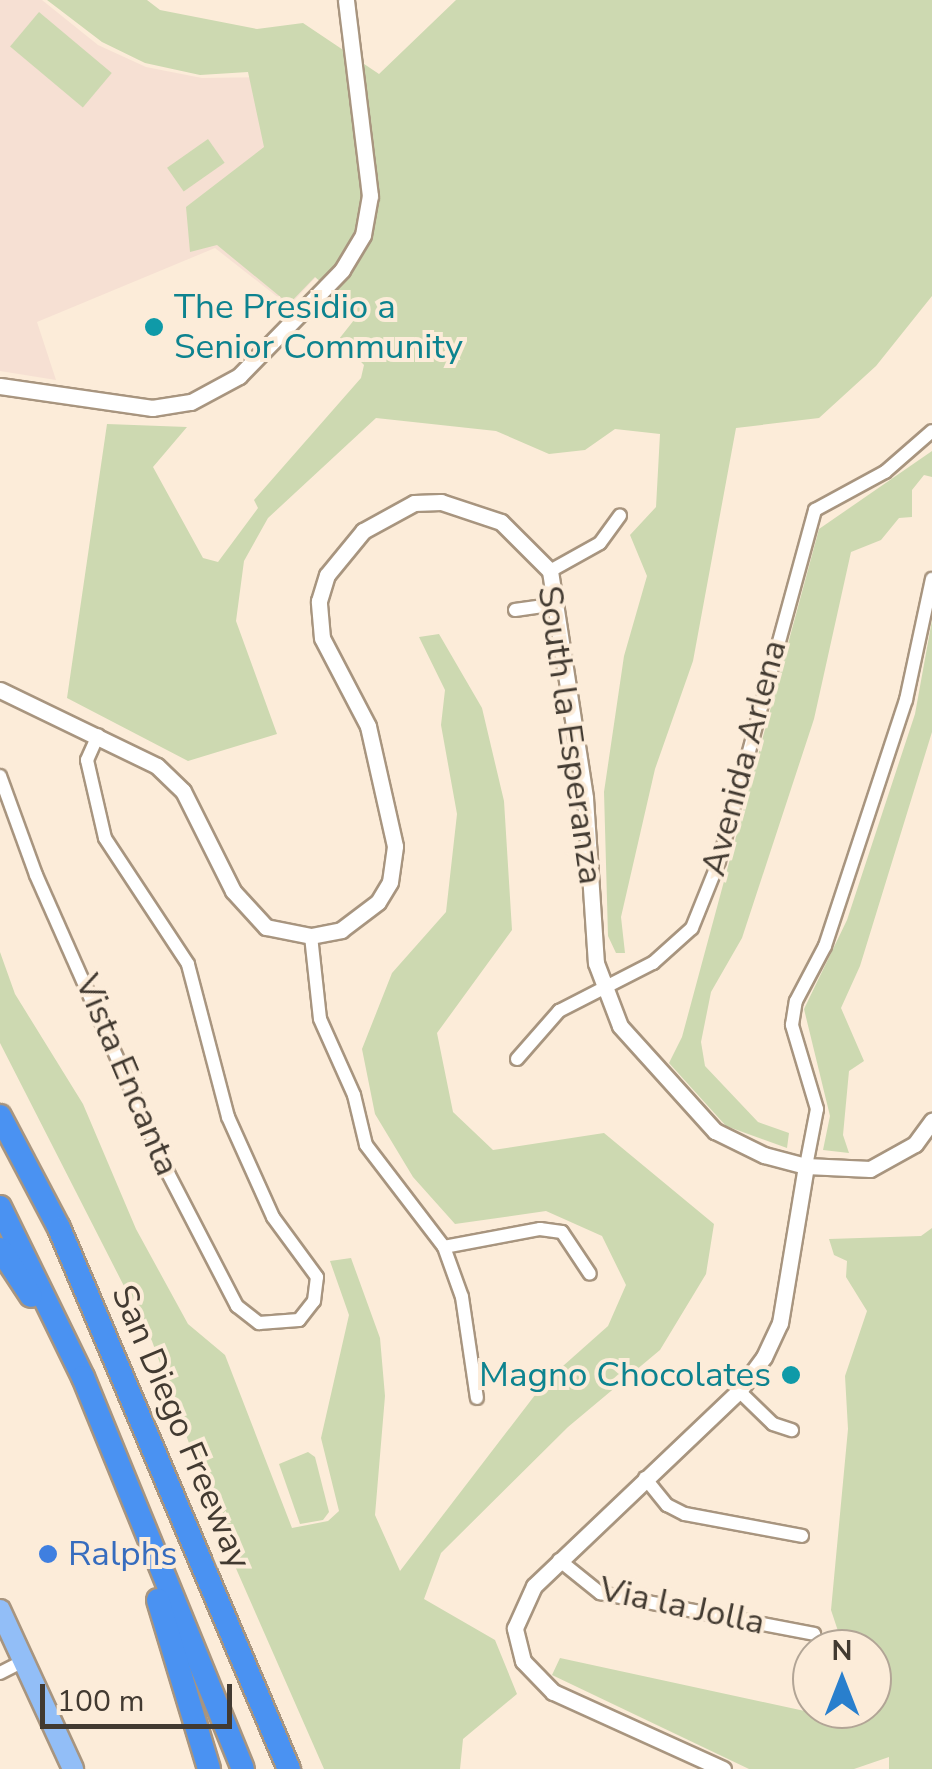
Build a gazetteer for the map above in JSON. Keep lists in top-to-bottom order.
{
  "streets": {
    "highway": ["San Diego Freeway"],
    "street": [
      "South la Esperanza",
      "Avenida Arlena",
      "Vista Encanta",
      "Via la Jolla"
    ]
  },
  "crossings": [
    ["South la Esperanza", "Avenida Arlena"]
  ],
  "places": ["The Presidio a Senior Community", "Magno Chocolates", "Ralphs"],
  "scale_bar": "100 m",
  "north": "top"
}
